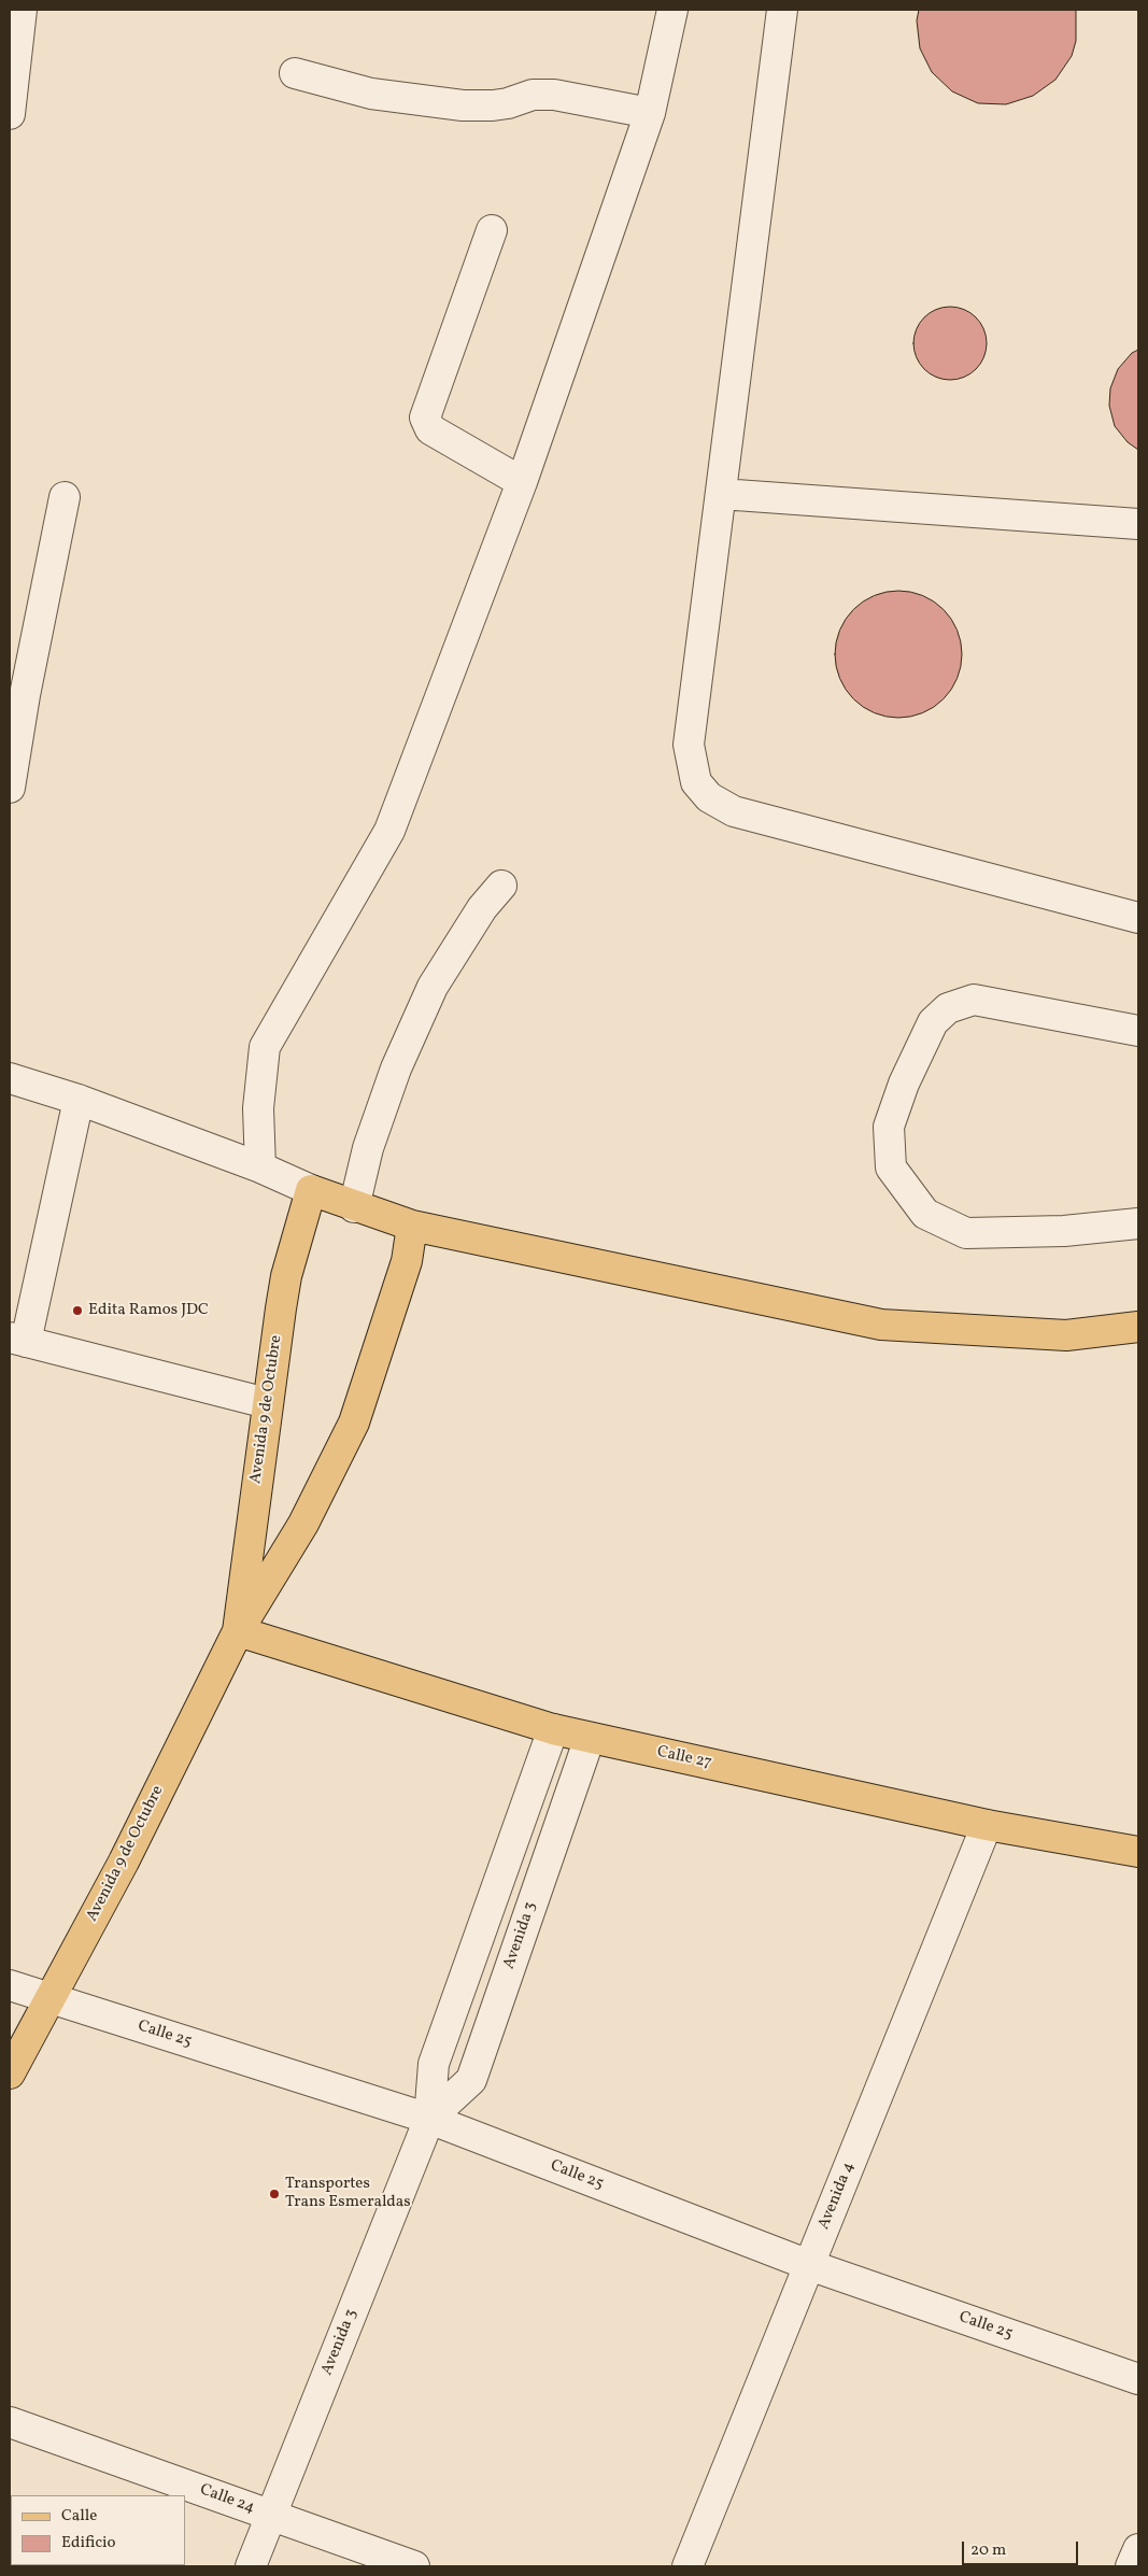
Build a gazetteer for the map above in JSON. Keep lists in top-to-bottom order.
{
  "streets": {
    "main road": ["Avenida 9 de Octubre", "Calle 27"],
    "street": [
      "Avenida 3",
      "Calle 25",
      "Avenida 4",
      "Calle 24"
    ]
  },
  "crossings": [
    ["Avenida 9 de Octubre", "Calle 27"],
    ["Avenida 9 de Octubre", "Calle 25"],
    ["Calle 27", "Avenida 3"],
    ["Calle 27", "Avenida 4"],
    ["Avenida 3", "Calle 25"],
    ["Avenida 3", "Calle 24"],
    ["Calle 25", "Avenida 4"]
  ],
  "places": ["Edita Ramos JDC", "Transportes Trans Esmeraldas"],
  "legend": ["Calle", "Edificio"],
  "scale_bar": "20 m"
}
